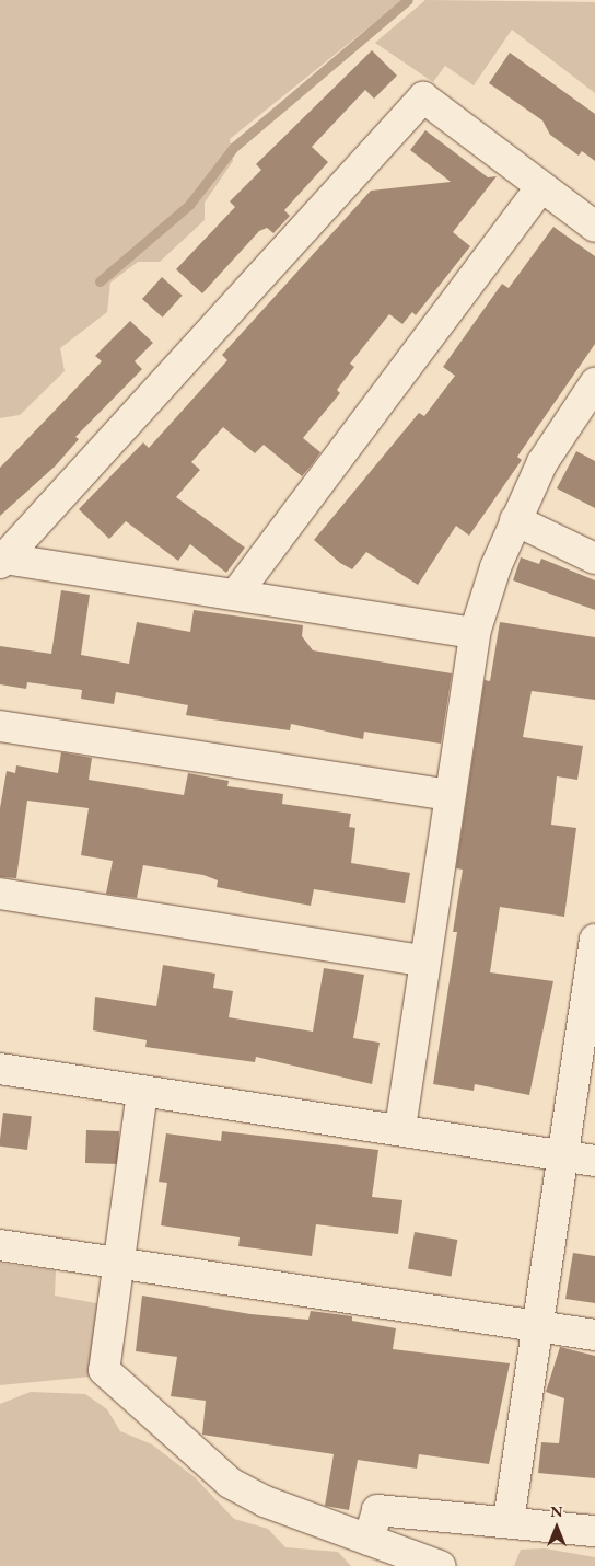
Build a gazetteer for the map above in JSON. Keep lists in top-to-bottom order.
{
  "north": "top"
}
